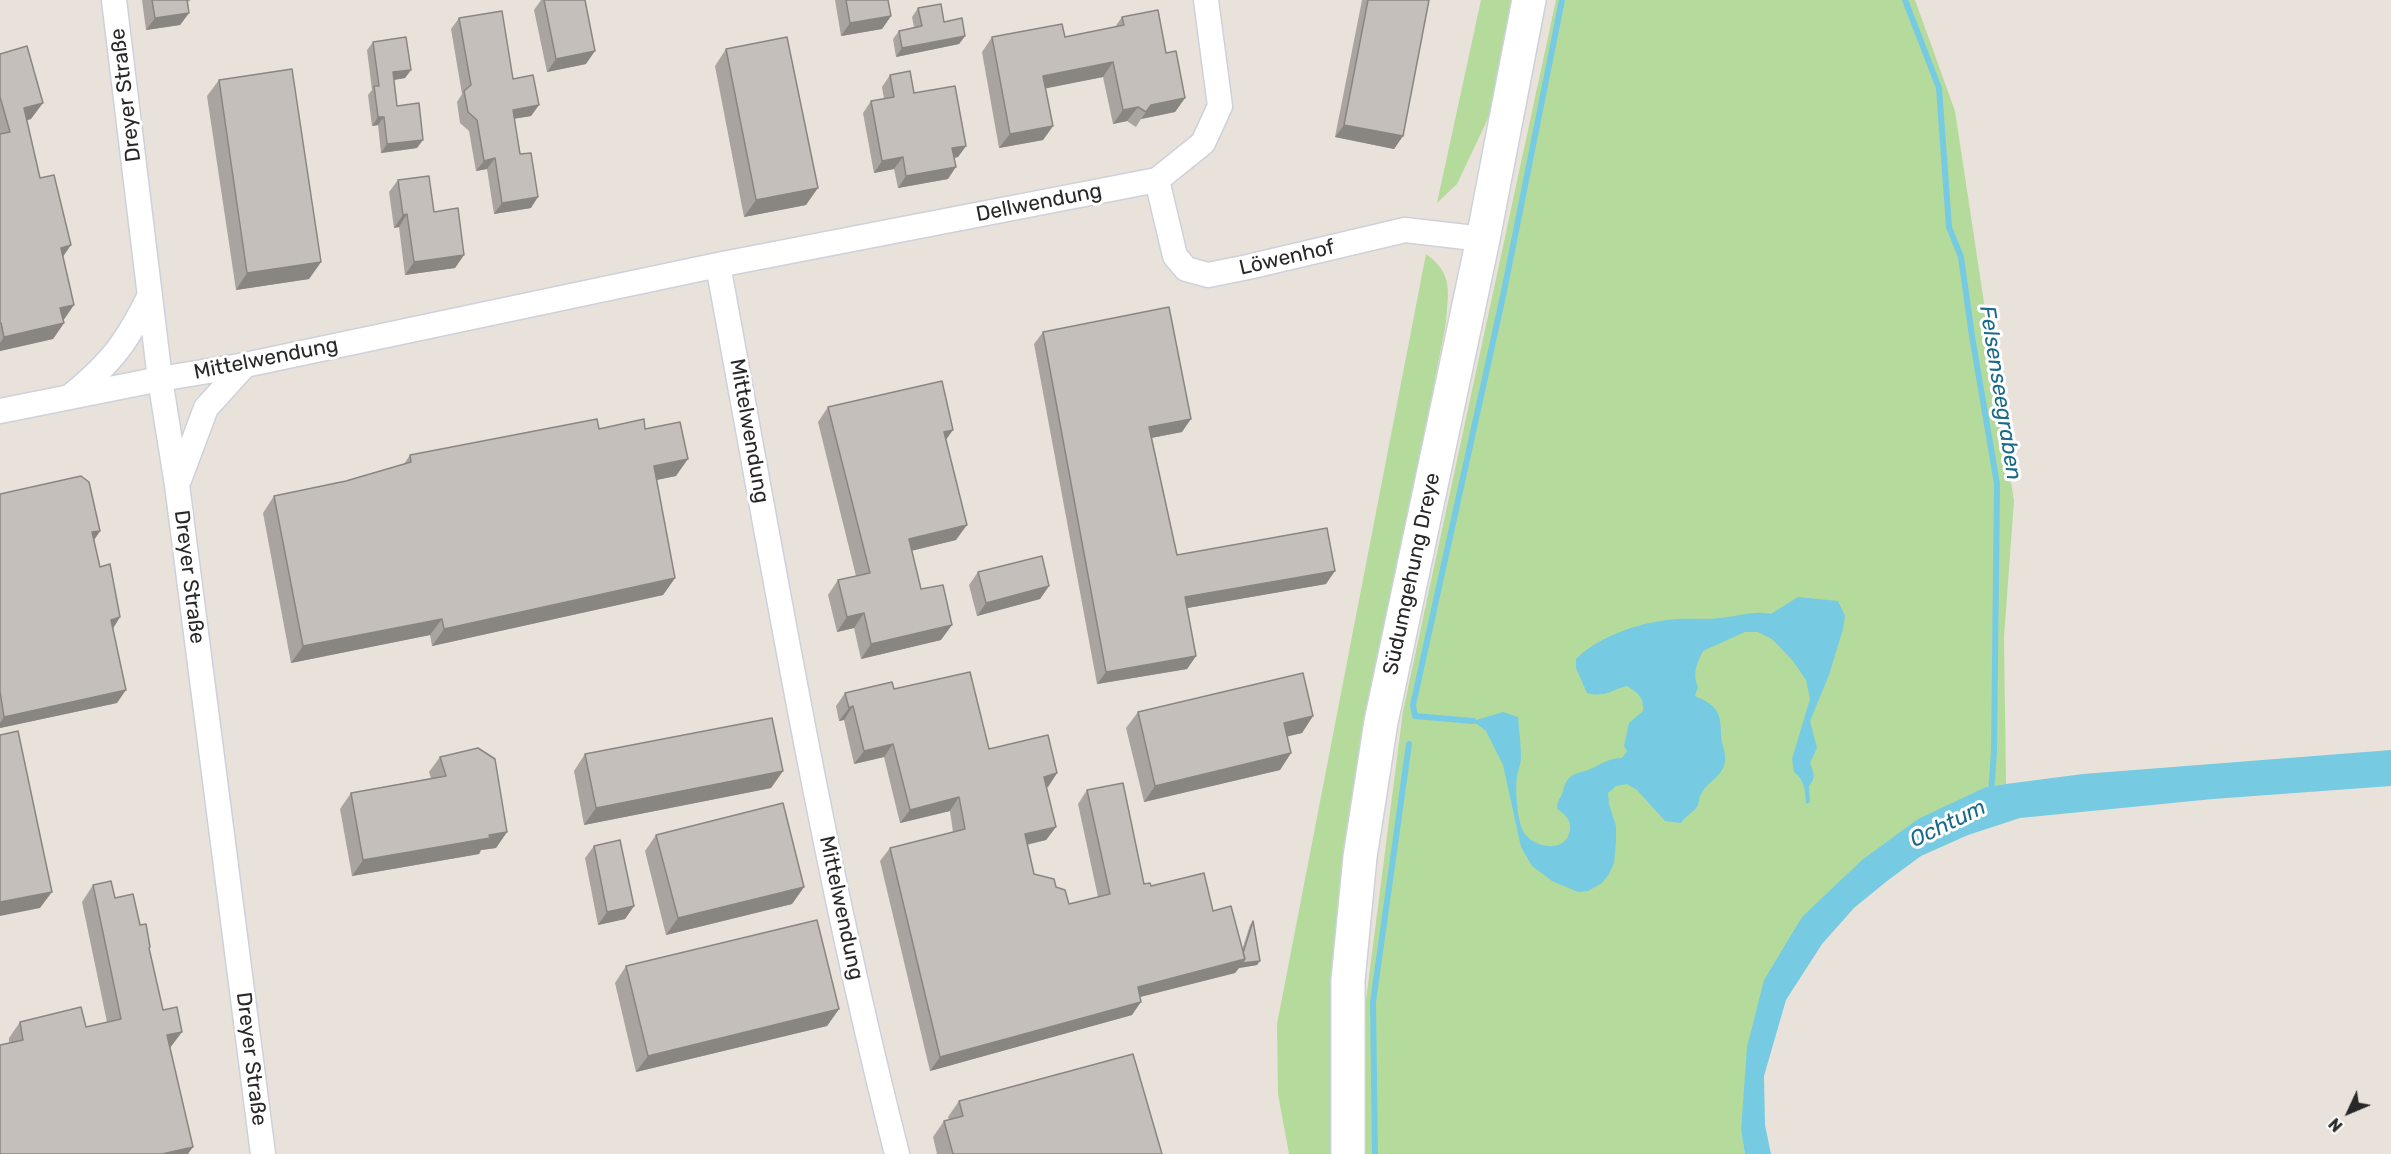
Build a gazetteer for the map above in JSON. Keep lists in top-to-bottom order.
{
  "streets": {
    "main road": ["Südumgehung Dreye"],
    "street": [
      "Dreyer Straße",
      "Dellwendung",
      "Löwenhof",
      "Mittelwendung"
    ]
  },
  "crossings": [
    ["Dreyer Straße", "Mittelwendung"],
    ["Dellwendung", "Löwenhof"],
    ["Dellwendung", "Mittelwendung"],
    ["Löwenhof", "Südumgehung Dreye"]
  ],
  "water": ["Felsenseegraben", "Ochtum"],
  "north": "bottom left"
}
